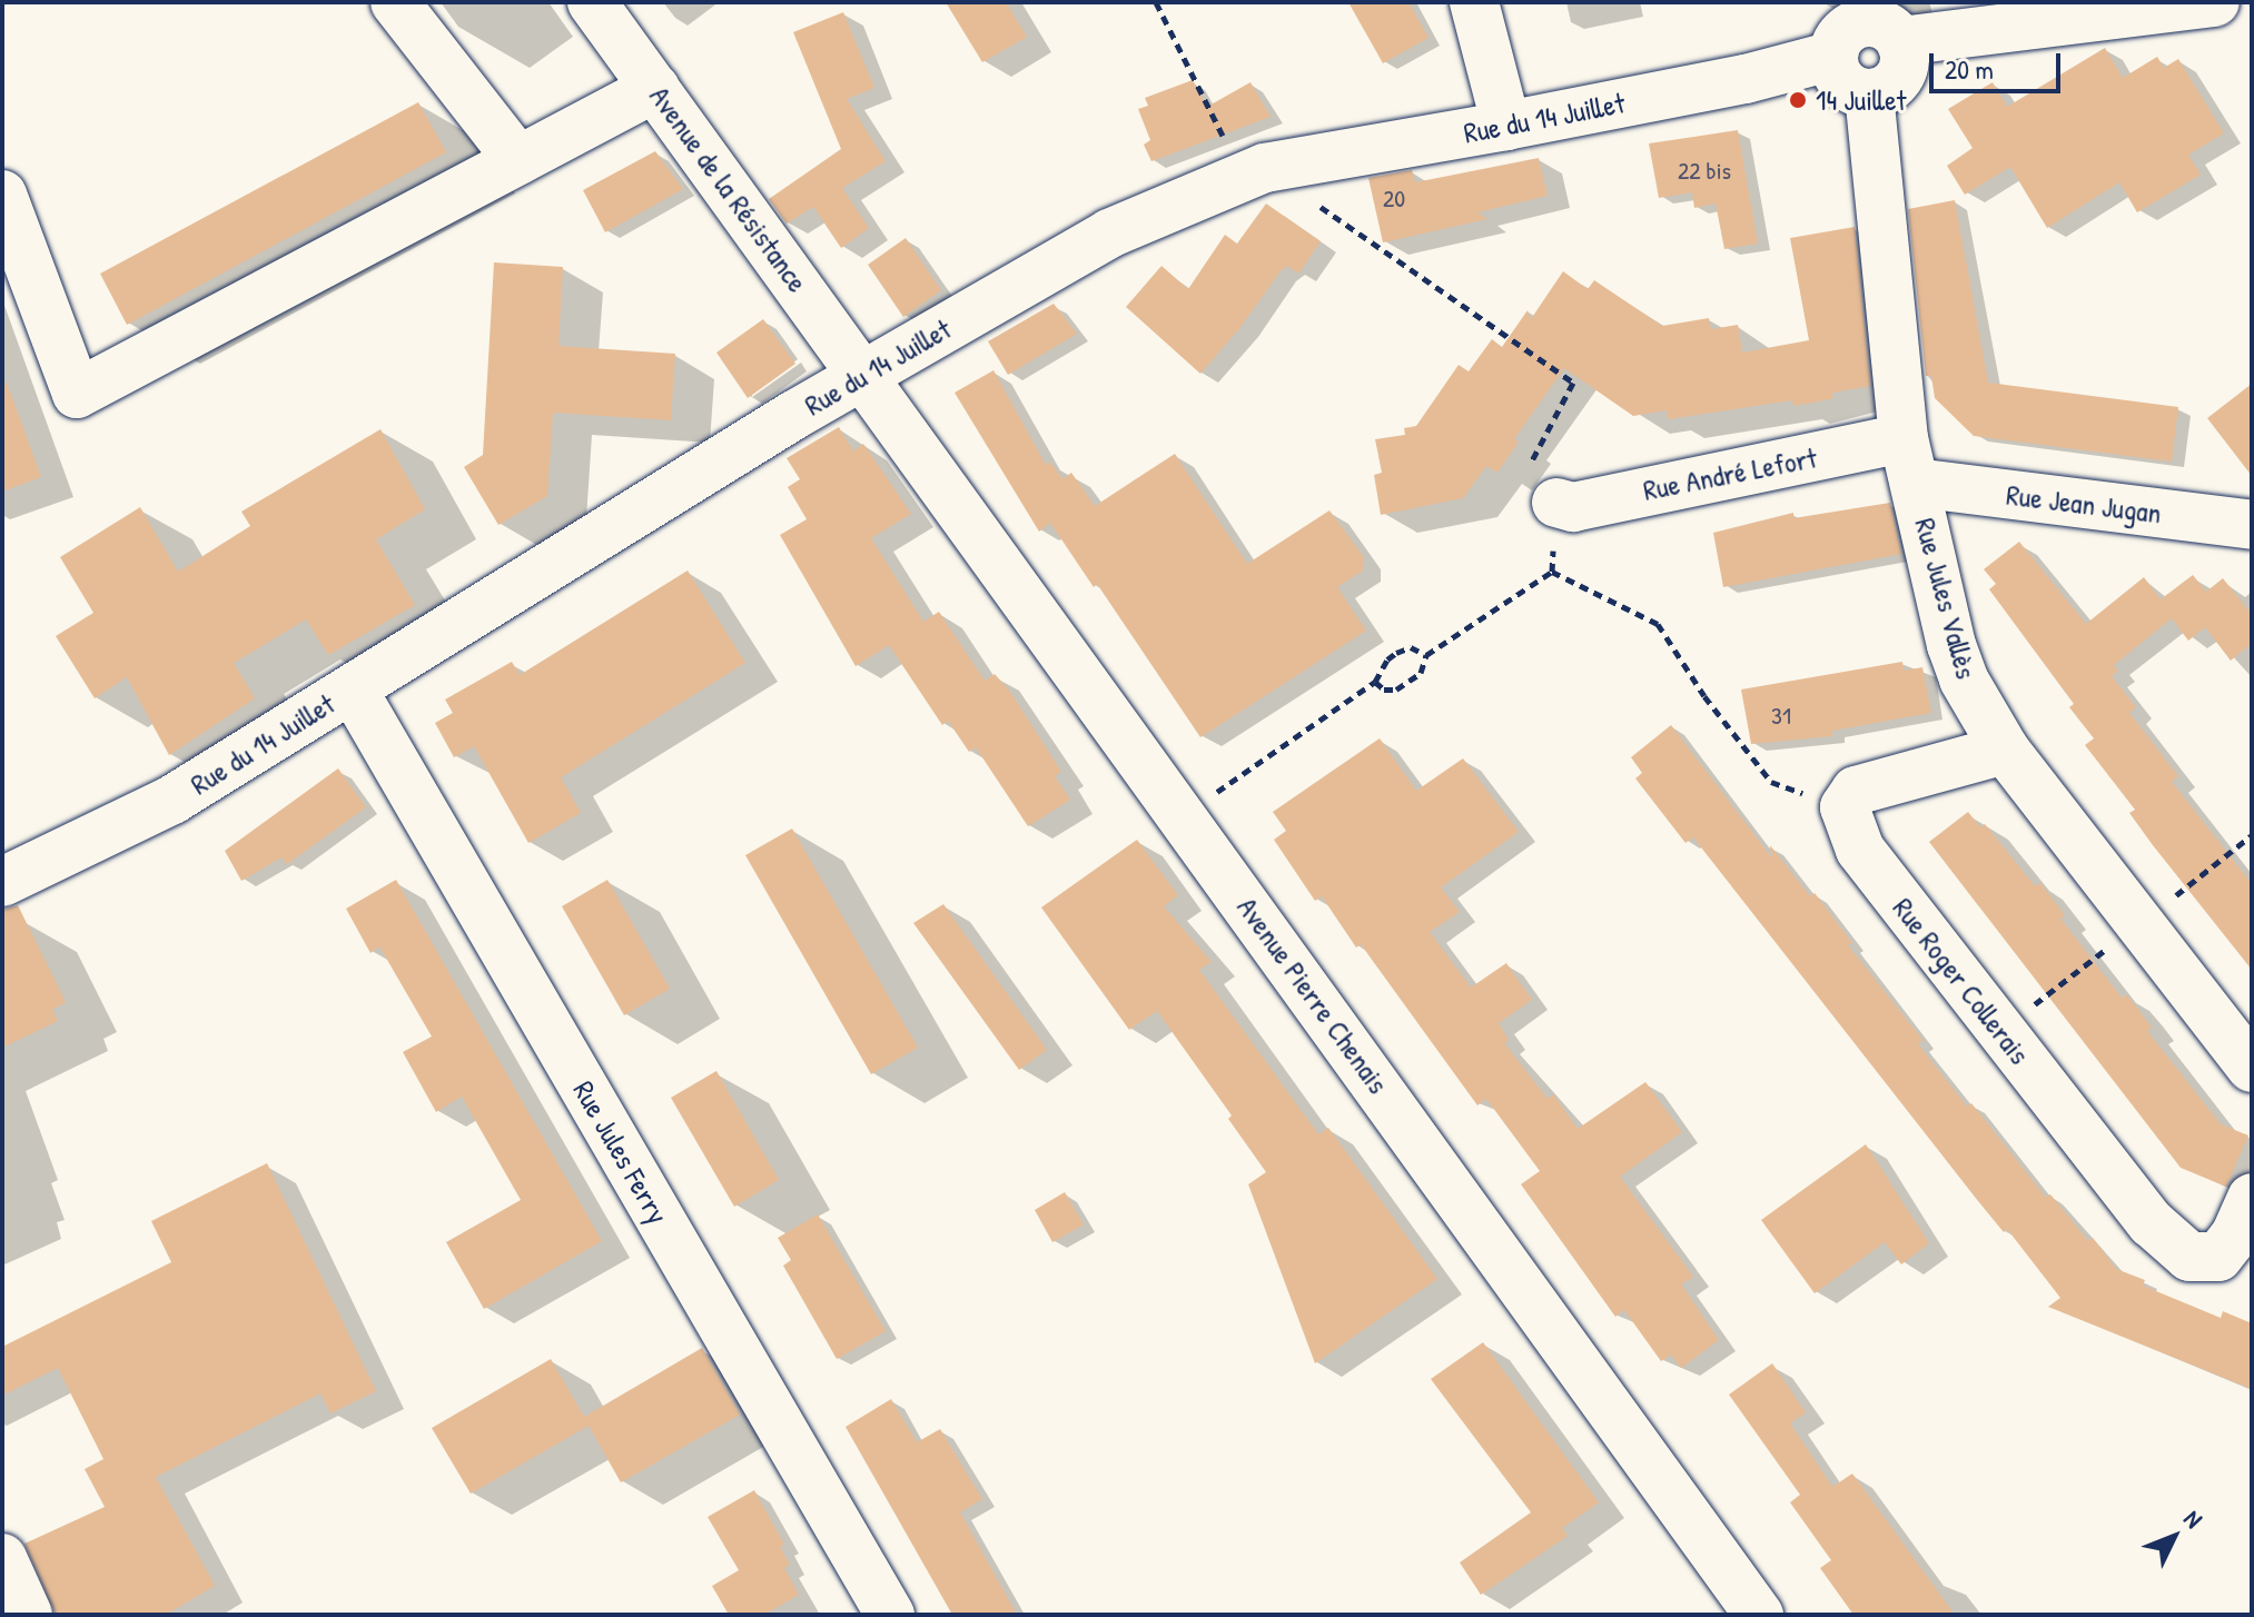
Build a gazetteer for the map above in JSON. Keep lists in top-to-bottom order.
{
  "streets": {
    "street": [
      "Rue du 14 Juillet",
      "Avenue de la Résistance",
      "Rue André Lefort",
      "Rue Jean Jugan",
      "Rue Jules Vallès",
      "Rue Roger Collerais",
      "Avenue Pierre Chenais",
      "Rue Jules Ferry"
    ]
  },
  "crossings": [
    ["Rue du 14 Juillet", "Avenue de la Résistance"],
    ["Rue du 14 Juillet", "Rue Jules Vallès"],
    ["Rue du 14 Juillet", "Avenue Pierre Chenais"],
    ["Rue du 14 Juillet", "Rue Jules Ferry"],
    ["Avenue de la Résistance", "Avenue Pierre Chenais"],
    ["Rue André Lefort", "Rue Jean Jugan"],
    ["Rue André Lefort", "Rue Jules Vallès"],
    ["Rue Jean Jugan", "Rue Jules Vallès"]
  ],
  "places": ["14 Juillet"],
  "house_numbers": ["22 bis", "20", "31"],
  "scale_bar": "20 m",
  "north": "top right"
}
